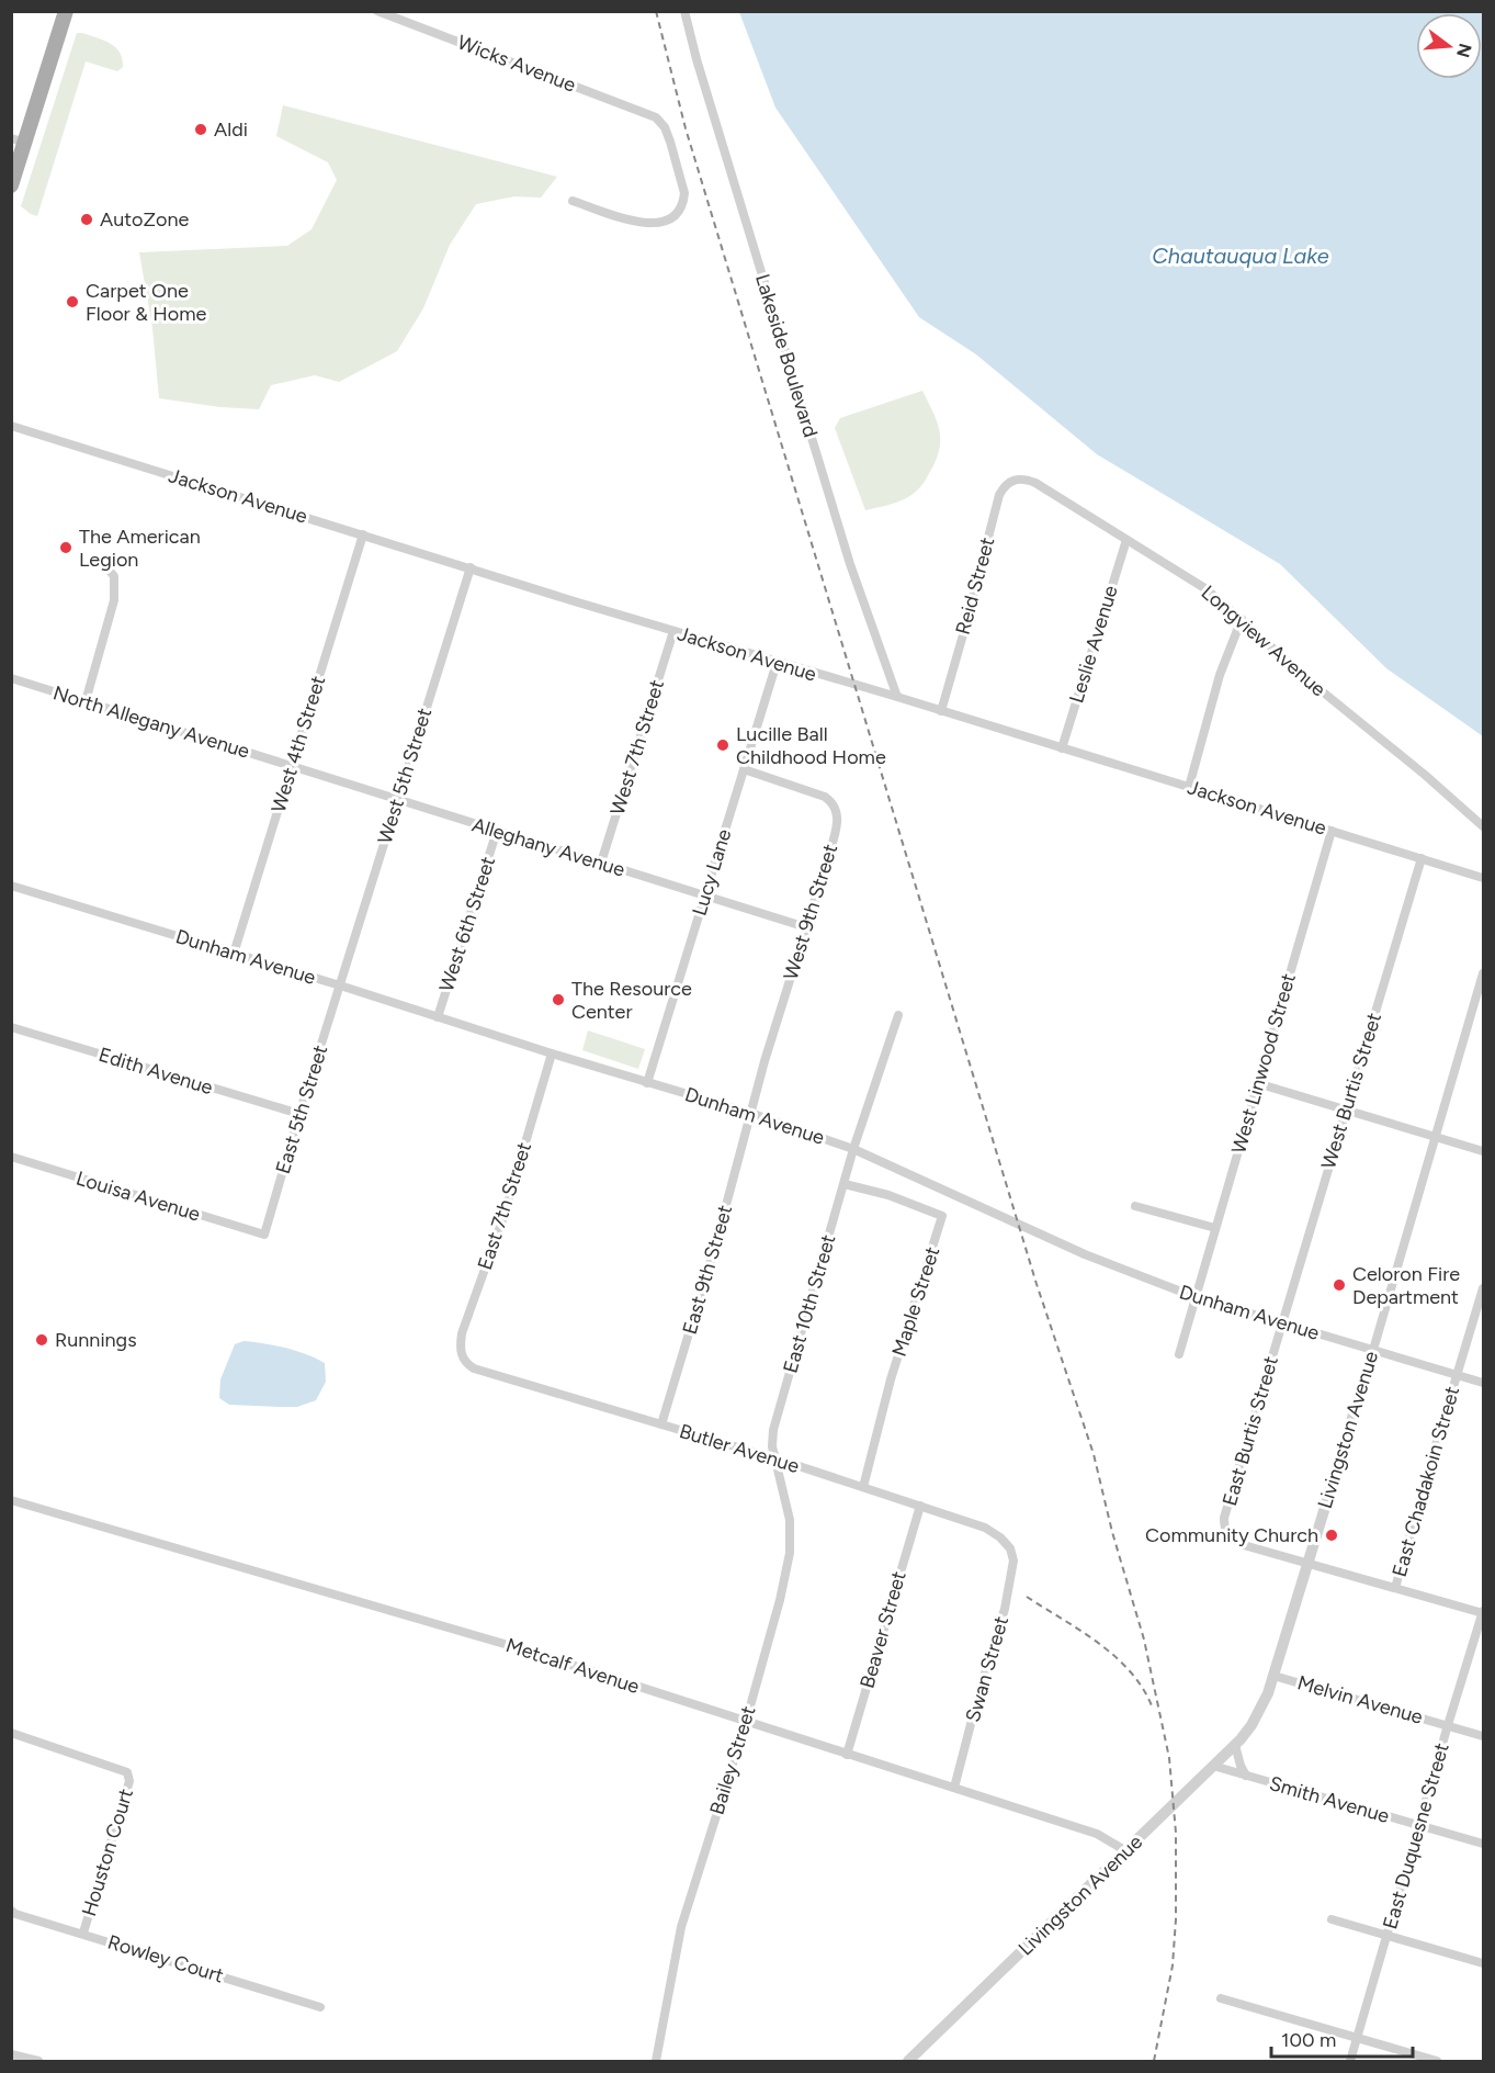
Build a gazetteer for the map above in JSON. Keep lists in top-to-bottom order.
{
  "streets": {
    "street": [
      "Wicks Avenue",
      "Lakeside Boulevard",
      "Jackson Avenue",
      "Reid Street",
      "Longview Avenue",
      "Leslie Avenue",
      "North Allegany Avenue",
      "West 4th Street",
      "West 7th Street",
      "West 5th Street",
      "Alleghany Avenue",
      "Lucy Lane",
      "West 9th Street",
      "West 6th Street",
      "Dunham Avenue",
      "West Linwood Street",
      "Edith Avenue",
      "West Burtis Street",
      "East 5th Street",
      "Louisa Avenue",
      "East 7th Street",
      "East 9th Street",
      "Maple Street",
      "East 10th Street",
      "Livingston Avenue",
      "East Burtis Street",
      "Butler Avenue",
      "East Chadakoin Street",
      "Beaver Street",
      "Metcalf Avenue",
      "Swan Street",
      "Melvin Avenue",
      "Bailey Street",
      "Smith Avenue",
      "East Duquesne Street",
      "Houston Court",
      "Rowley Court"
    ]
  },
  "crossings": [
    ["Lakeside Boulevard", "Jackson Avenue"],
    ["Jackson Avenue", "Reid Street"],
    ["Jackson Avenue", "Leslie Avenue"],
    ["Jackson Avenue", "West 4th Street"],
    ["Jackson Avenue", "West 7th Street"],
    ["Jackson Avenue", "West 5th Street"],
    ["Jackson Avenue", "Lucy Lane"],
    ["Jackson Avenue", "West Linwood Street"],
    ["Jackson Avenue", "West Burtis Street"],
    ["Reid Street", "Longview Avenue"],
    ["Longview Avenue", "Leslie Avenue"],
    ["North Allegany Avenue", "West 4th Street"],
    ["North Allegany Avenue", "Alleghany Avenue"],
    ["West 4th Street", "Alleghany Avenue"],
    ["West 4th Street", "Dunham Avenue"],
    ["West 7th Street", "Alleghany Avenue"],
    ["West 5th Street", "Alleghany Avenue"],
    ["West 5th Street", "Dunham Avenue"],
    ["West 5th Street", "East 5th Street"],
    ["Alleghany Avenue", "Lucy Lane"],
    ["Alleghany Avenue", "West 9th Street"],
    ["Alleghany Avenue", "West 6th Street"],
    ["Lucy Lane", "West 9th Street"],
    ["Lucy Lane", "Dunham Avenue"],
    ["West 9th Street", "Dunham Avenue"],
    ["West 9th Street", "East 9th Street"],
    ["West 6th Street", "Dunham Avenue"],
    ["Dunham Avenue", "West Linwood Street"],
    ["Dunham Avenue", "West Burtis Street"],
    ["Dunham Avenue", "East 5th Street"],
    ["Dunham Avenue", "East 7th Street"],
    ["Dunham Avenue", "East 9th Street"],
    ["Dunham Avenue", "East 10th Street"],
    ["Dunham Avenue", "Livingston Avenue"],
    ["Dunham Avenue", "East Burtis Street"],
    ["Dunham Avenue", "East Chadakoin Street"],
    ["Edith Avenue", "East 5th Street"],
    ["West Burtis Street", "East Burtis Street"],
    ["East 5th Street", "Louisa Avenue"],
    ["East 7th Street", "Butler Avenue"],
    ["East 9th Street", "Butler Avenue"],
    ["Maple Street", "East 10th Street"],
    ["Maple Street", "Butler Avenue"],
    ["East 10th Street", "Butler Avenue"],
    ["East 10th Street", "Bailey Street"],
    ["Livingston Avenue", "East Burtis Street"],
    ["Livingston Avenue", "Metcalf Avenue"],
    ["Livingston Avenue", "Melvin Avenue"],
    ["Livingston Avenue", "Smith Avenue"],
    ["Butler Avenue", "Beaver Street"],
    ["Butler Avenue", "Swan Street"],
    ["Butler Avenue", "Bailey Street"],
    ["Beaver Street", "Metcalf Avenue"],
    ["Metcalf Avenue", "Swan Street"],
    ["Metcalf Avenue", "Bailey Street"],
    ["Melvin Avenue", "East Duquesne Street"],
    ["Smith Avenue", "East Duquesne Street"],
    ["Houston Court", "Rowley Court"]
  ],
  "water": ["Chautauqua Lake"],
  "places": [
    "Aldi",
    "AutoZone",
    "Carpet One Floor & Home",
    "The American Legion",
    "Lucille Ball Childhood Home",
    "The Resource Center",
    "Celoron Fire Department",
    "Runnings",
    "Community Church"
  ],
  "scale_bar": "100 m",
  "north": "right"
}
